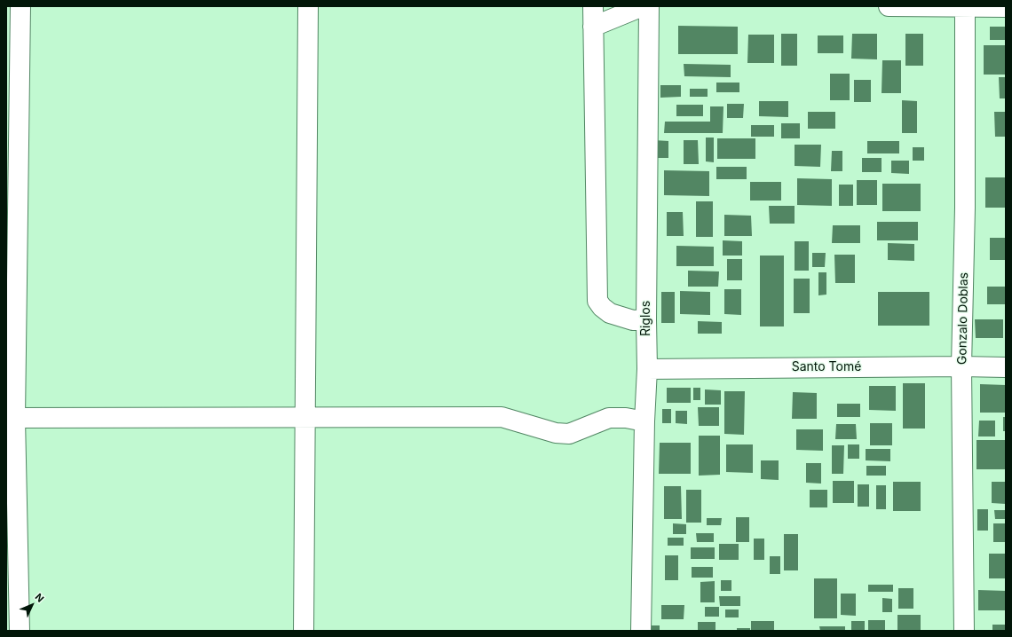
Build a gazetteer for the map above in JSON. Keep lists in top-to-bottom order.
{
  "streets": {
    "street": ["Riglos", "Gonzalo Doblas", "Santo Tomé"]
  },
  "crossings": [
    ["Riglos", "Santo Tomé"],
    ["Gonzalo Doblas", "Santo Tomé"]
  ],
  "north": "top right"
}
